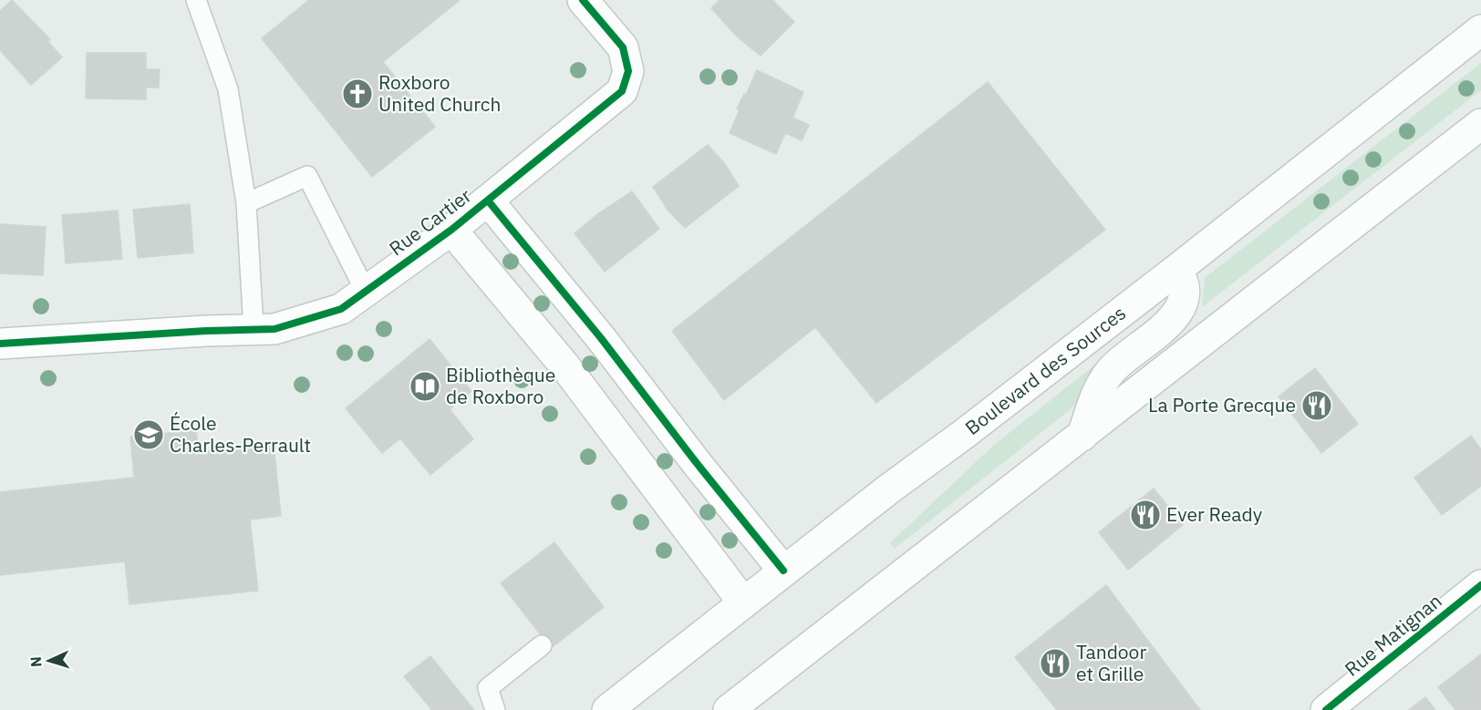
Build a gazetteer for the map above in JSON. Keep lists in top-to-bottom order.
{
  "streets": {
    "main road": ["Rue Cartier", "Boulevard des Sources", "Rue Matignan"]
  },
  "crossings": [
    ["Rue Cartier", "Boulevard des Sources"]
  ],
  "places": {
    "church": ["Roxboro United Church"],
    "library": ["Bibliothèque de Roxboro"],
    "restaurant": ["La Porte Grecque", "Ever Ready", "Tandoor et Grille"],
    "school or university": ["École Charles-Perrault"]
  },
  "north": "left"
}
